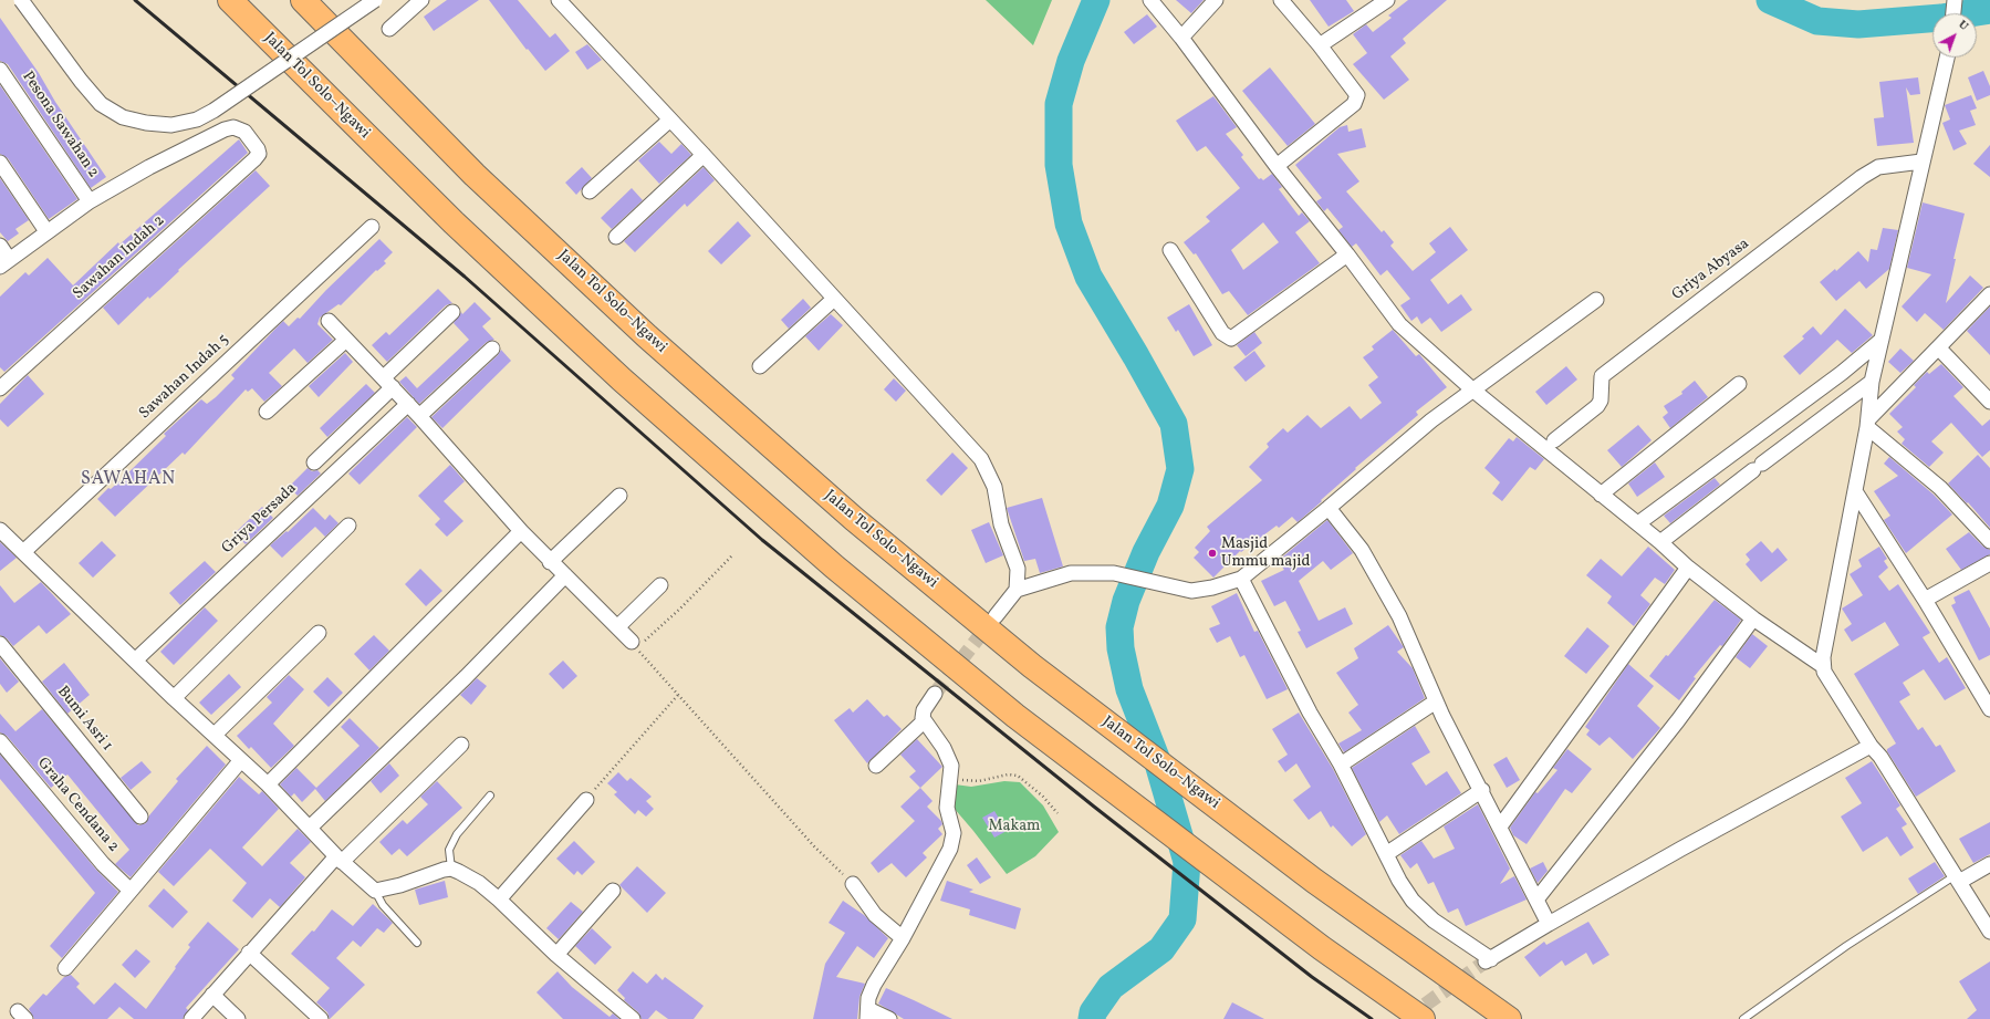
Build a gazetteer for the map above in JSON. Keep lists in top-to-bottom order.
{
  "streets": {
    "highway": ["Jalan Tol Solo–Ngawi"],
    "street": [
      "Pesona Sawahan 2",
      "Sawahan Indah 2",
      "Griya Abyasa",
      "Sawahan Indah 5",
      "Griya Persada",
      "Bumi Asri 1",
      "Graha Cendana 2"
    ]
  },
  "crossings": [
    ["Pesona Sawahan 2", "Sawahan Indah 2"]
  ],
  "districts": ["SAWAHAN"],
  "parks": ["Makam"],
  "places": ["Masjid Ummu majid"],
  "north": "top right"
}
